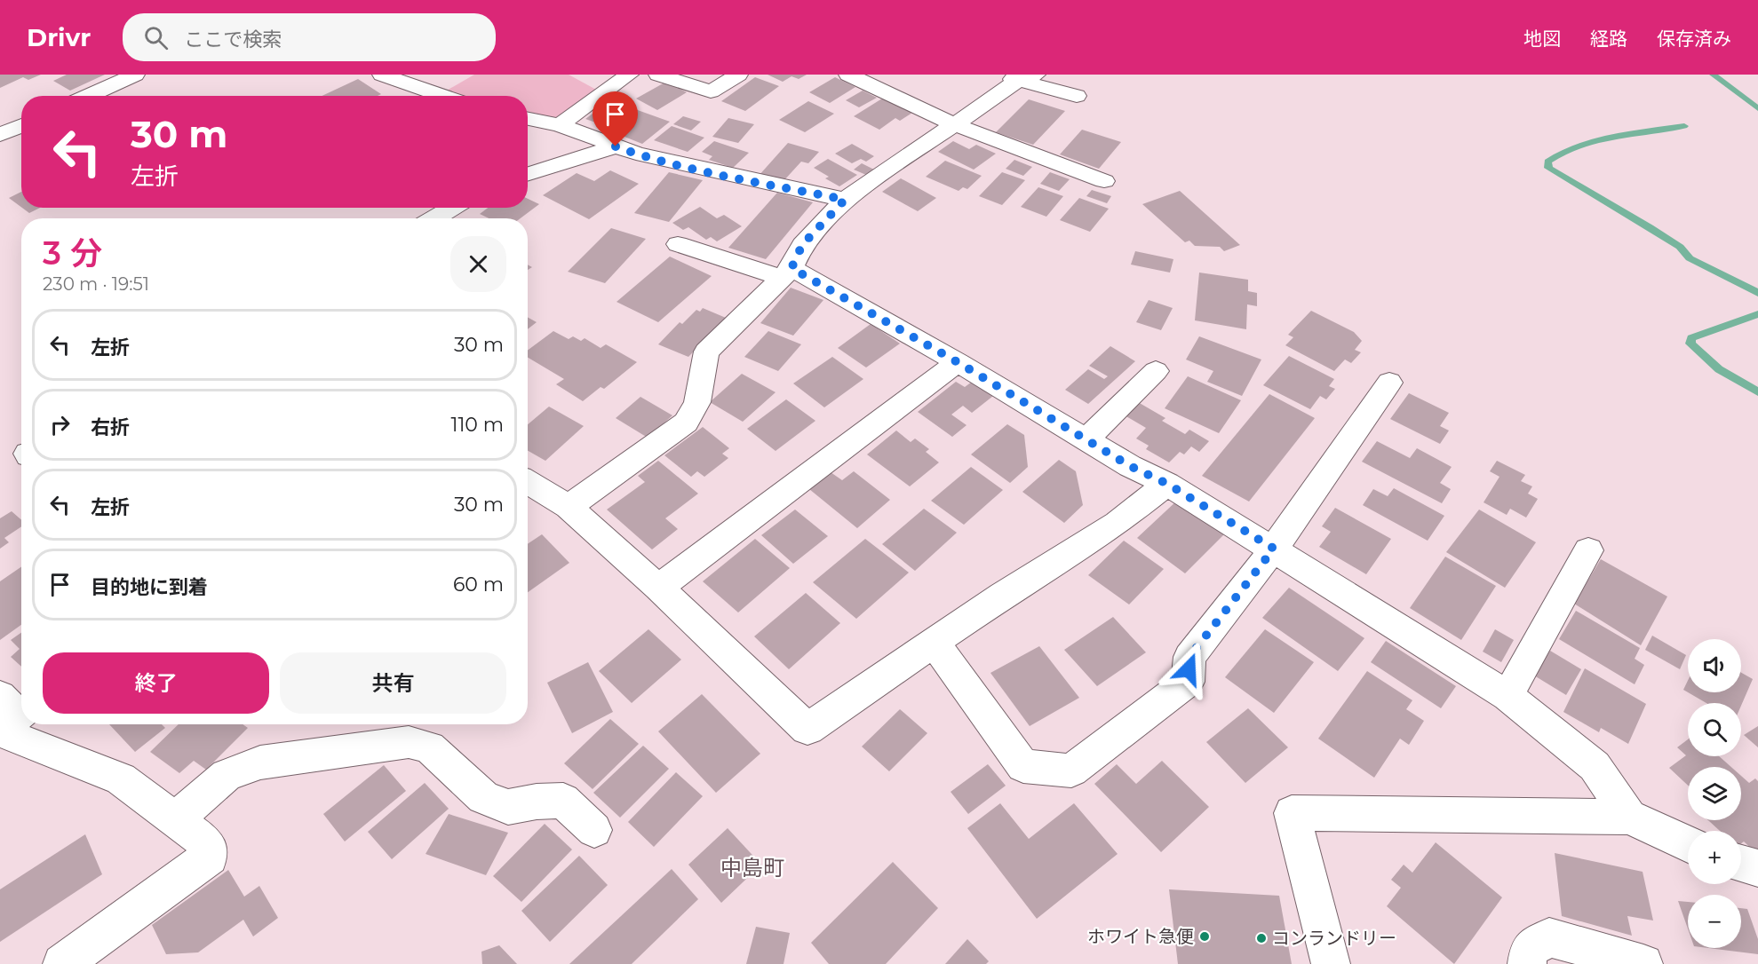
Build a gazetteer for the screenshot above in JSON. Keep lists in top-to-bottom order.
{
  "districts": ["中島町"],
  "places": ["ホワイト急便", "コンランドリー"],
  "page": {
    "header": "Drivr",
    "search": "ここで検索",
    "nav": ["地図", "経路", "保存済み"],
    "turn": ["30 m", "左折"],
    "heading": ["3 分", "230 m · 19:51"],
    "list": [
      {
        "name": "左折",
        "value": "30 m"
      },
      {
        "name": "右折",
        "value": "110 m"
      },
      {
        "name": "左折",
        "value": "30 m"
      },
      {
        "name": "目的地に到着",
        "value": "60 m"
      }
    ],
    "map_buttons": ["+", "−"],
    "buttons": ["終了", "共有"]
  }
}
